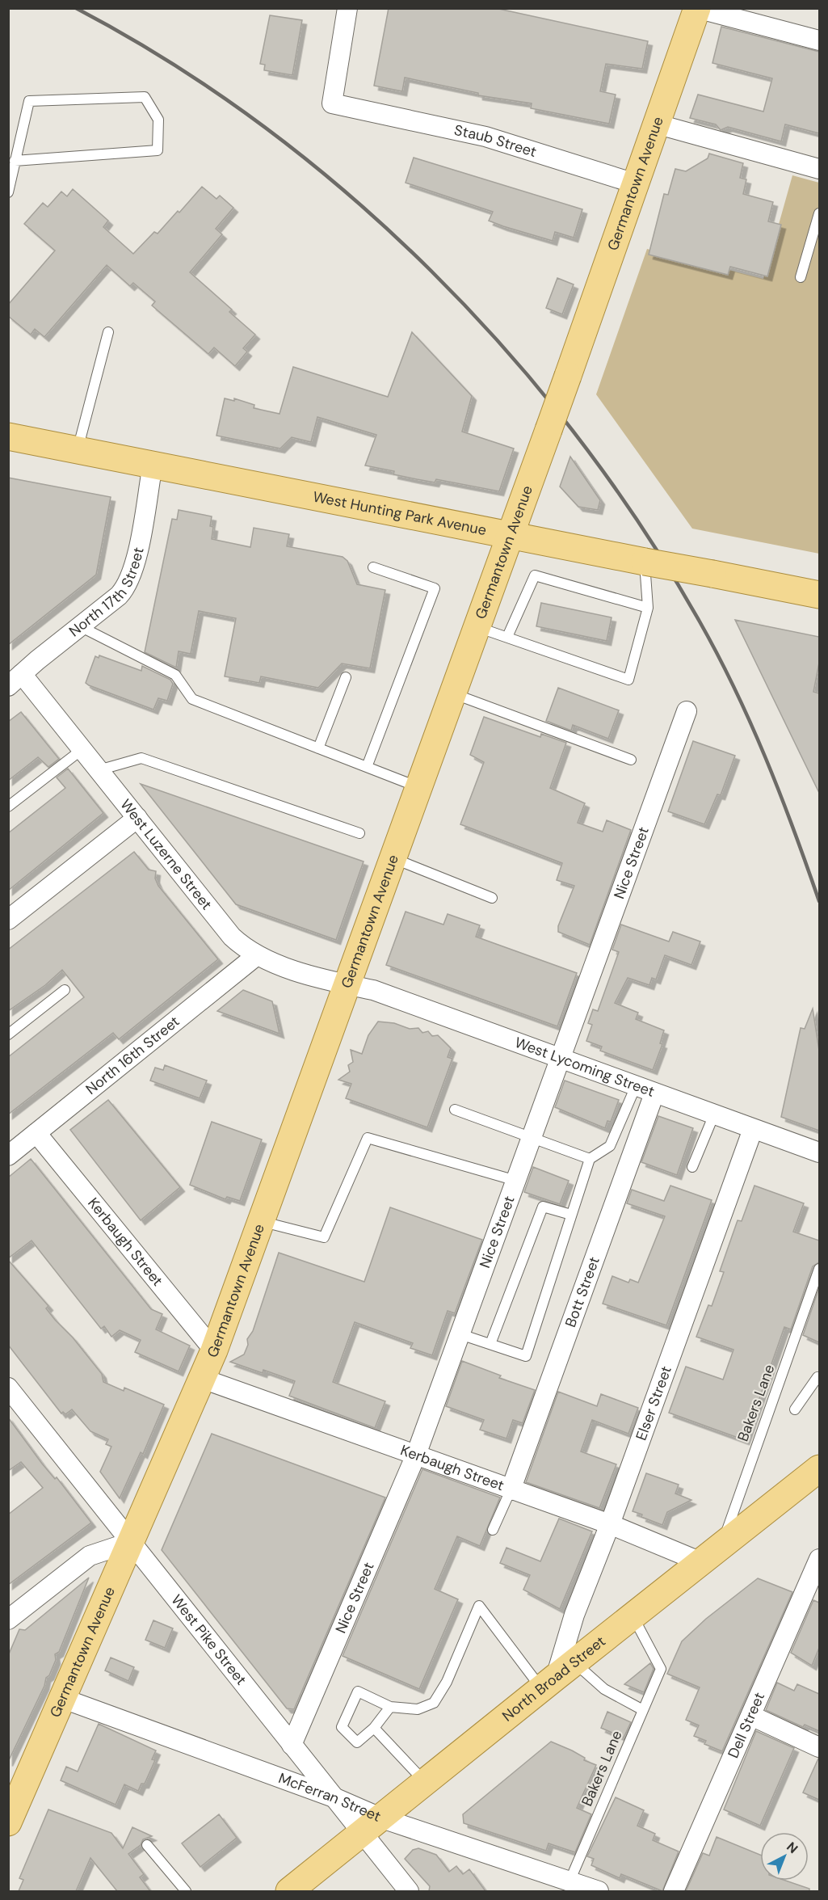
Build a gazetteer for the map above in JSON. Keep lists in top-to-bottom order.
{
  "streets": {
    "main road": ["Germantown Avenue", "West Hunting Park Avenue", "North Broad Street"],
    "street": [
      "Staub Street",
      "North 17th Street",
      "West Luzerne Street",
      "Nice Street",
      "North 16th Street",
      "West Lycoming Street",
      "Kerbaugh Street",
      "Bott Street",
      "Elser Street",
      "West Pike Street",
      "Dell Street",
      "McFerran Street"
    ],
    "lane": ["Bakers Lane"]
  },
  "crossings": [
    ["Staub Street", "Germantown Avenue"],
    ["Germantown Avenue", "West Hunting Park Avenue"],
    ["Germantown Avenue", "West Luzerne Street"],
    ["Germantown Avenue", "West Lycoming Street"],
    ["Germantown Avenue", "Kerbaugh Street"],
    ["Germantown Avenue", "West Pike Street"],
    ["Germantown Avenue", "McFerran Street"],
    ["West Hunting Park Avenue", "North 17th Street"],
    ["North 17th Street", "West Luzerne Street"],
    ["West Luzerne Street", "North 16th Street"],
    ["West Luzerne Street", "West Lycoming Street"],
    ["Nice Street", "West Lycoming Street"],
    ["Nice Street", "Kerbaugh Street"],
    ["Nice Street", "West Pike Street"],
    ["North 16th Street", "Kerbaugh Street"],
    ["West Lycoming Street", "Bott Street"],
    ["West Lycoming Street", "Elser Street"],
    ["Kerbaugh Street", "Bott Street"],
    ["Kerbaugh Street", "Elser Street"],
    ["Kerbaugh Street", "Bakers Lane"],
    ["Kerbaugh Street", "North Broad Street"],
    ["Elser Street", "North Broad Street"],
    ["Bakers Lane", "North Broad Street"],
    ["Bakers Lane", "McFerran Street"],
    ["West Pike Street", "North Broad Street"],
    ["West Pike Street", "McFerran Street"],
    ["North Broad Street", "McFerran Street"]
  ],
  "north": "top right"
}
